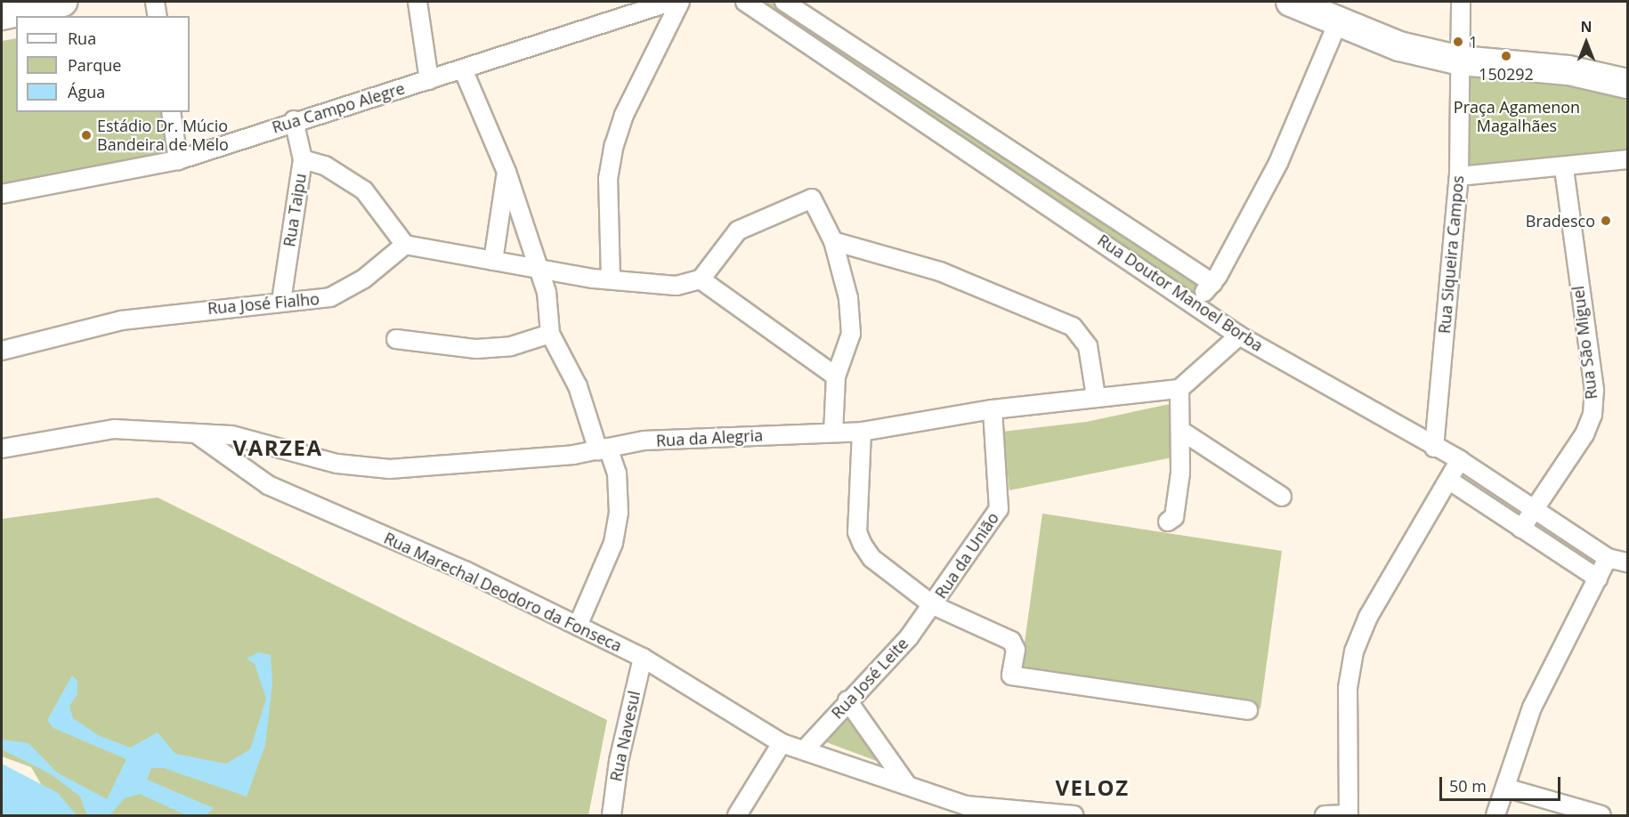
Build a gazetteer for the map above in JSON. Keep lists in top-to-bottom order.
{
  "streets": {
    "street": [
      "Rua Campo Alegre",
      "Rua Taipu",
      "Rua Siqueira Campos",
      "Rua Doutor Manoel Borba",
      "Rua José Fialho",
      "Rua São Miguel",
      "Rua da Alegria",
      "Rua da União",
      "Rua Marechal Deodoro da Fonseca",
      "Rua José Leite",
      "Rua Navesul"
    ]
  },
  "crossings": [
    ["Rua Campo Alegre", "Rua Taipu"],
    ["Rua Taipu", "Rua José Fialho"],
    ["Rua Siqueira Campos", "Rua Doutor Manoel Borba"],
    ["Rua Doutor Manoel Borba", "Rua São Miguel"],
    ["Rua da Alegria", "Rua da União"],
    ["Rua da Alegria", "Rua Marechal Deodoro da Fonseca"],
    ["Rua da União", "Rua José Leite"],
    ["Rua Marechal Deodoro da Fonseca", "Rua José Leite"],
    ["Rua Marechal Deodoro da Fonseca", "Rua Navesul"]
  ],
  "districts": ["VARZEA", "VELOZ"],
  "parks": ["Praça Agamenon Magalhães"],
  "places": [
    "1",
    "150292",
    "Estádio Dr. Múcio Bandeira de Melo",
    "Bradesco"
  ],
  "legend": ["Rua", "Parque", "Água"],
  "scale_bar": "50 m",
  "north": "top"
}
